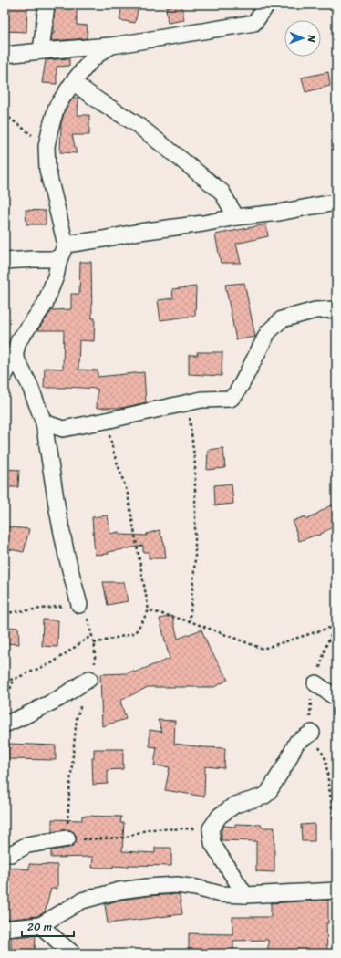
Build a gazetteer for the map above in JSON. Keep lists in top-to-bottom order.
{
  "scale_bar": "20 m",
  "north": "right"
}
